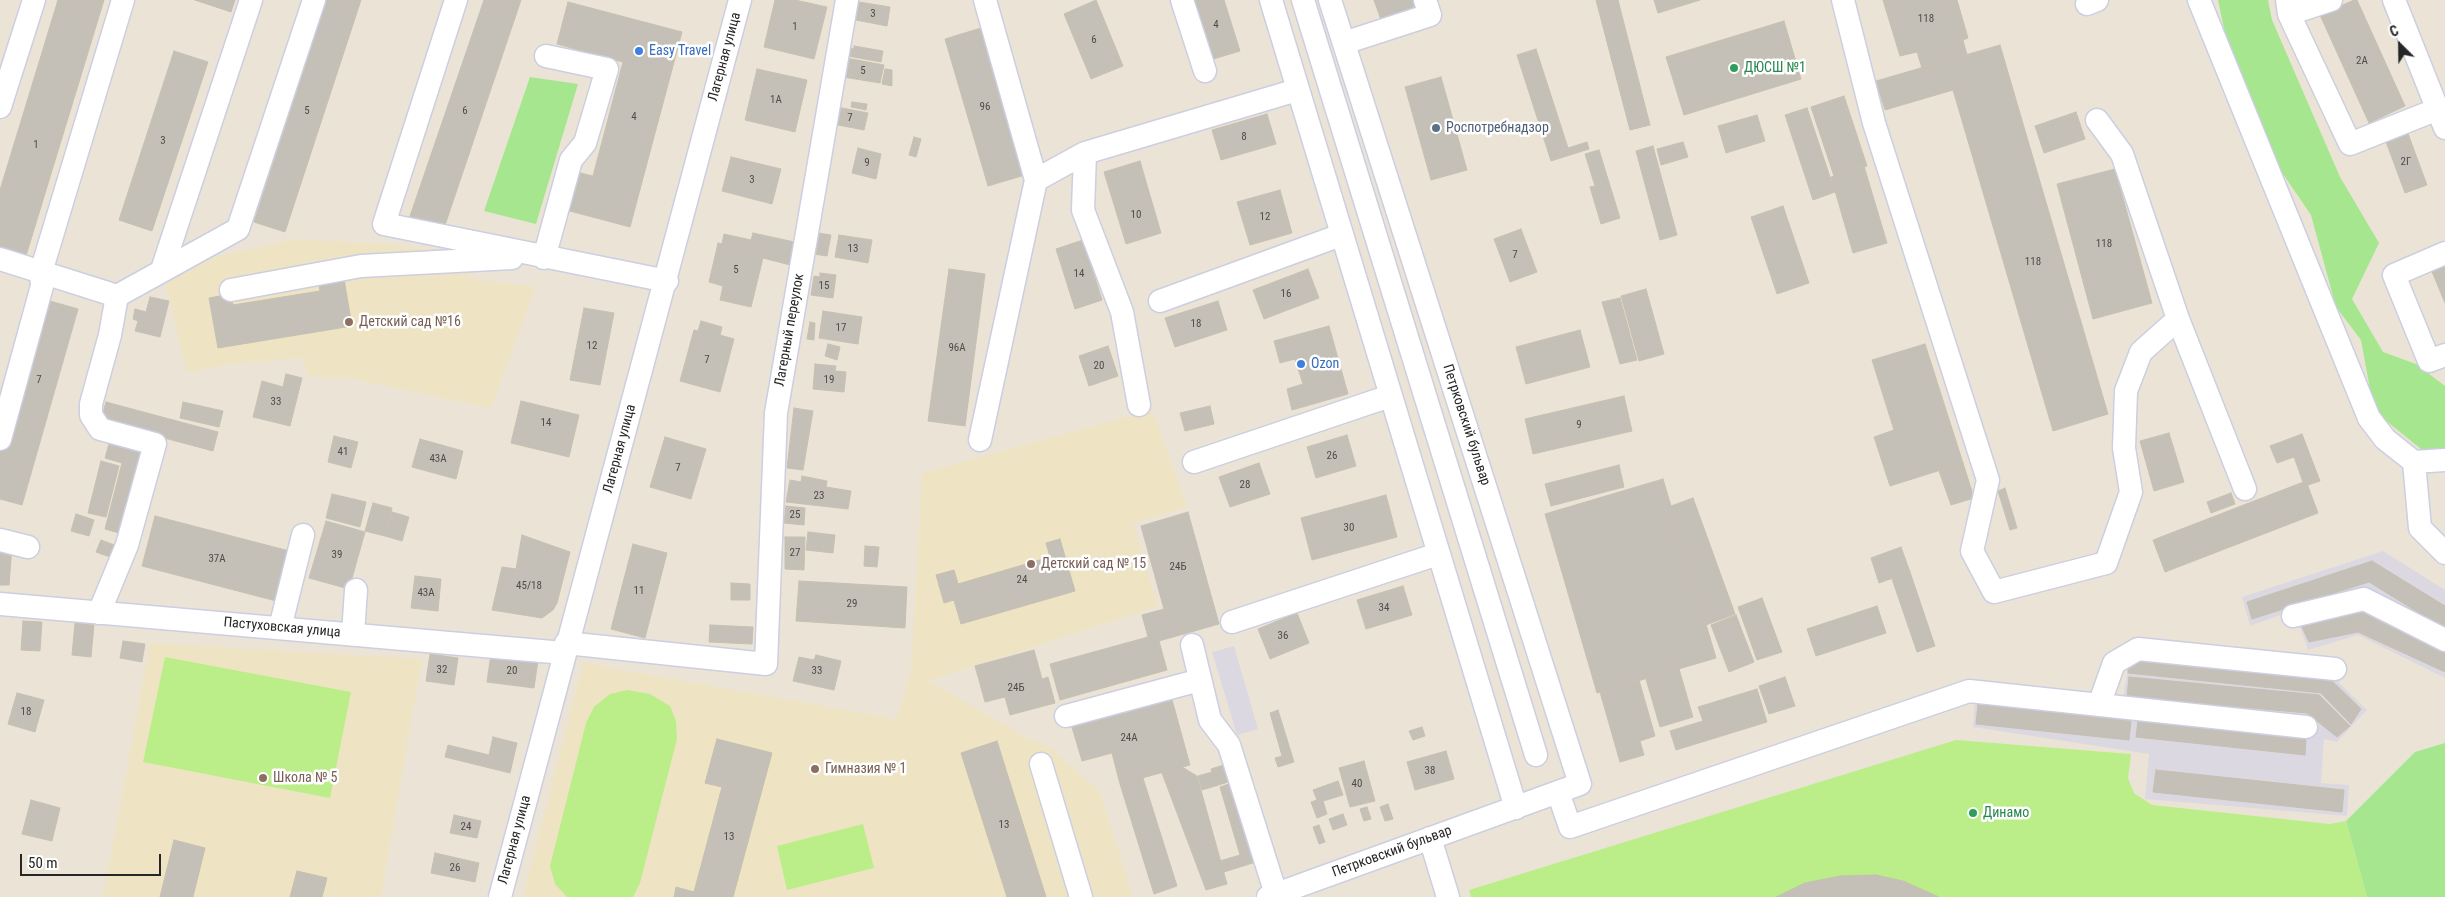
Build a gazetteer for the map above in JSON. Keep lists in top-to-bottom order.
{
  "streets": {
    "street": [
      "Лагерная улица",
      "Лагерный переулок",
      "Петрковский бульвар",
      "Пастуховская улица"
    ]
  },
  "crossings": [
    ["Лагерная улица", "Пастуховская улица"],
    ["Лагерный переулок", "Пастуховская улица"]
  ],
  "places": [
    "Easy Travel",
    "ДЮСШ №1",
    "Роспотребнадзор",
    "Детский сад №16",
    "Ozon",
    "Детский сад № 15",
    "Гимназия № 1",
    "Школа № 5",
    "Динамо"
  ],
  "house_numbers": [
    "3",
    "118",
    "4",
    "1",
    "6",
    "2А",
    "5",
    "1А",
    "96",
    "5",
    "6",
    "4",
    "7",
    "8",
    "3",
    "1",
    "2Г",
    "9",
    "3",
    "10",
    "12",
    "118",
    "13",
    "7",
    "118",
    "5",
    "14",
    "15",
    "16",
    "18",
    "17",
    "12",
    "96А",
    "7",
    "20",
    "7",
    "19",
    "33",
    "14",
    "9",
    "41",
    "26",
    "43А",
    "7",
    "28",
    "23",
    "25",
    "30",
    "27",
    "39",
    "37А",
    "24Б",
    "24",
    "45/18",
    "11",
    "43А",
    "29",
    "34",
    "36",
    "32",
    "20",
    "33",
    "24Б",
    "18",
    "24А",
    "38",
    "40",
    "13",
    "24",
    "13",
    "26"
  ],
  "scale_bar": "50 m",
  "north": "top left"
}
